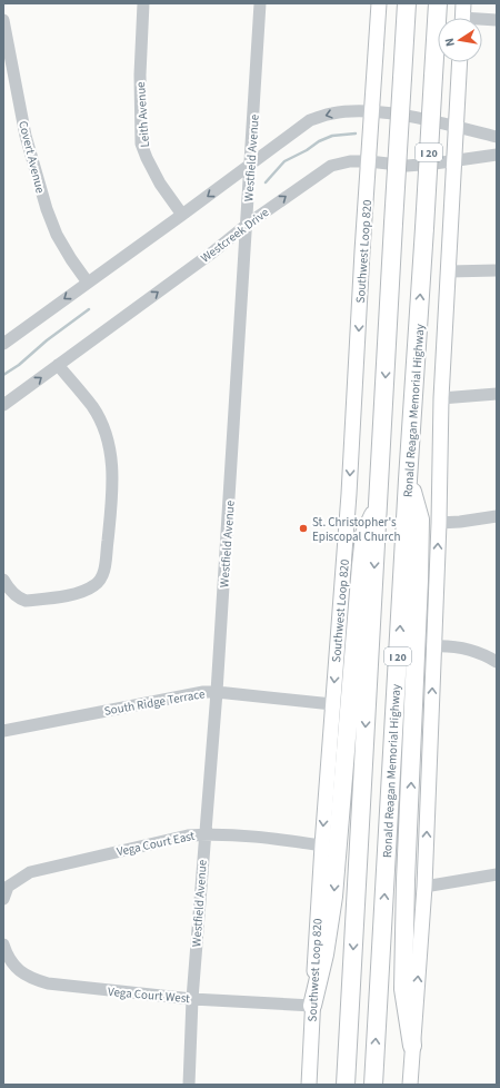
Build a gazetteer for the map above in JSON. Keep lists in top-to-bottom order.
{
  "streets": {
    "highway": ["I 20", "Ronald Reagan Memorial Highway"],
    "main road": ["Southwest Loop 820"],
    "street": [
      "Leith Avenue",
      "Covert Avenue",
      "Westfield Avenue",
      "Westcreek Drive",
      "South Ridge Terrace",
      "Vega Court East",
      "Vega Court West"
    ]
  },
  "crossings": [
    ["Westfield Avenue", "Westcreek Drive"],
    ["Westfield Avenue", "South Ridge Terrace"],
    ["Westfield Avenue", "Vega Court East"],
    ["Westfield Avenue", "Vega Court West"],
    ["Westcreek Drive", "Southwest Loop 820"],
    ["Southwest Loop 820", "South Ridge Terrace"],
    ["Southwest Loop 820", "Vega Court East"],
    ["Southwest Loop 820", "Vega Court West"]
  ],
  "places": ["St. Christopher's Episcopal Church"],
  "north": "left"
}
